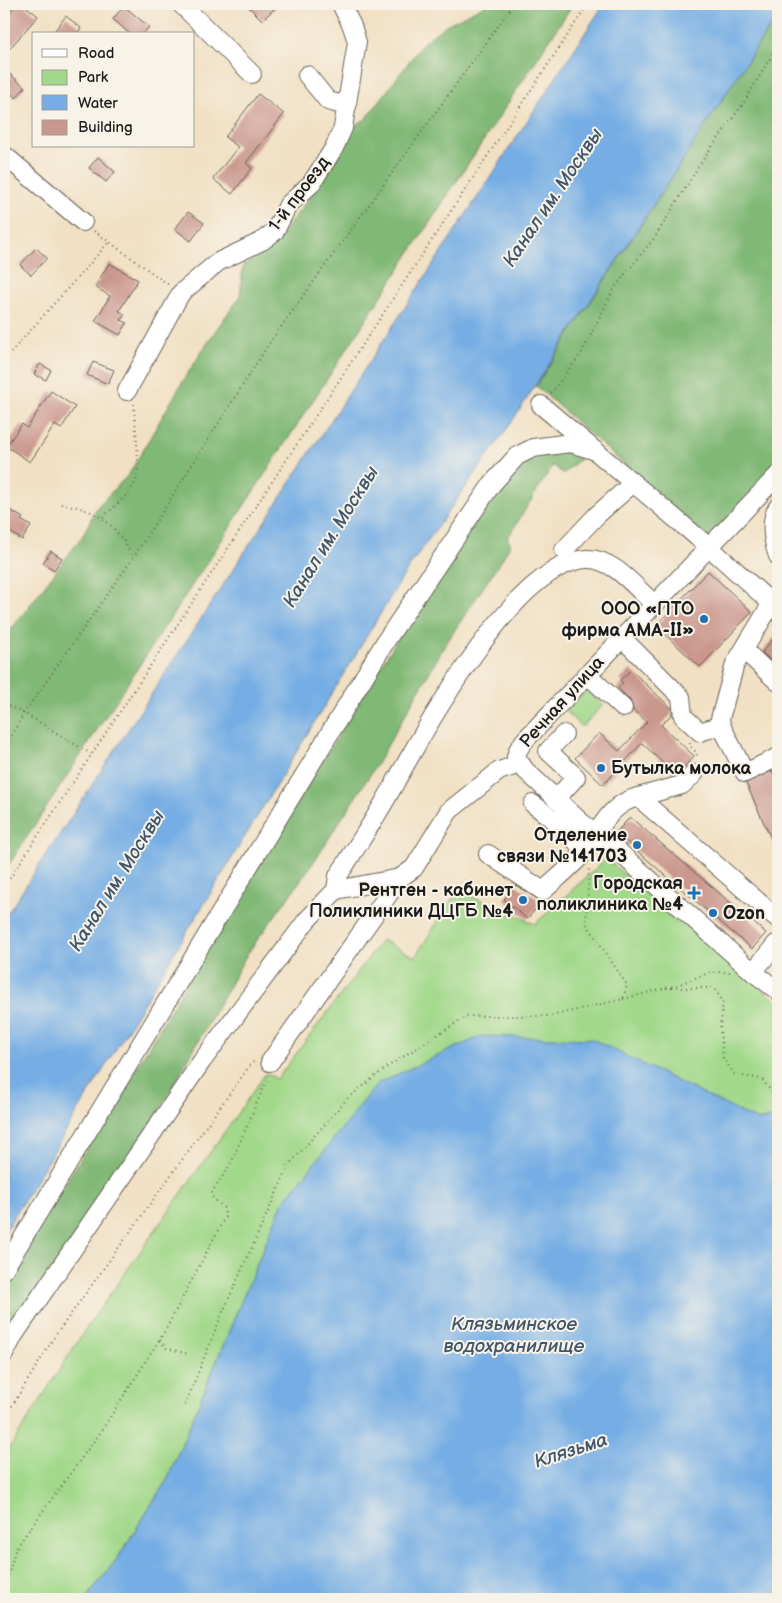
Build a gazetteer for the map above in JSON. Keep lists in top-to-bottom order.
{
  "streets": {
    "street": ["1-й проезд", "Речная улица"]
  },
  "water": ["Канал им. Москвы", "Клязьминское водохранилище", "Клязьма"],
  "places": {
    "other": [
      "ООО «ПТО фирма АМА-II»",
      "Бутылка молока",
      "Отделение связи №141703",
      "Рентген - кабинет Поликлиники ДЦГБ №4",
      "Ozon"
    ],
    "health": ["Городская поликлиника №4"]
  },
  "legend": [
    "Road",
    "Park",
    "Water",
    "Building"
  ]
}
